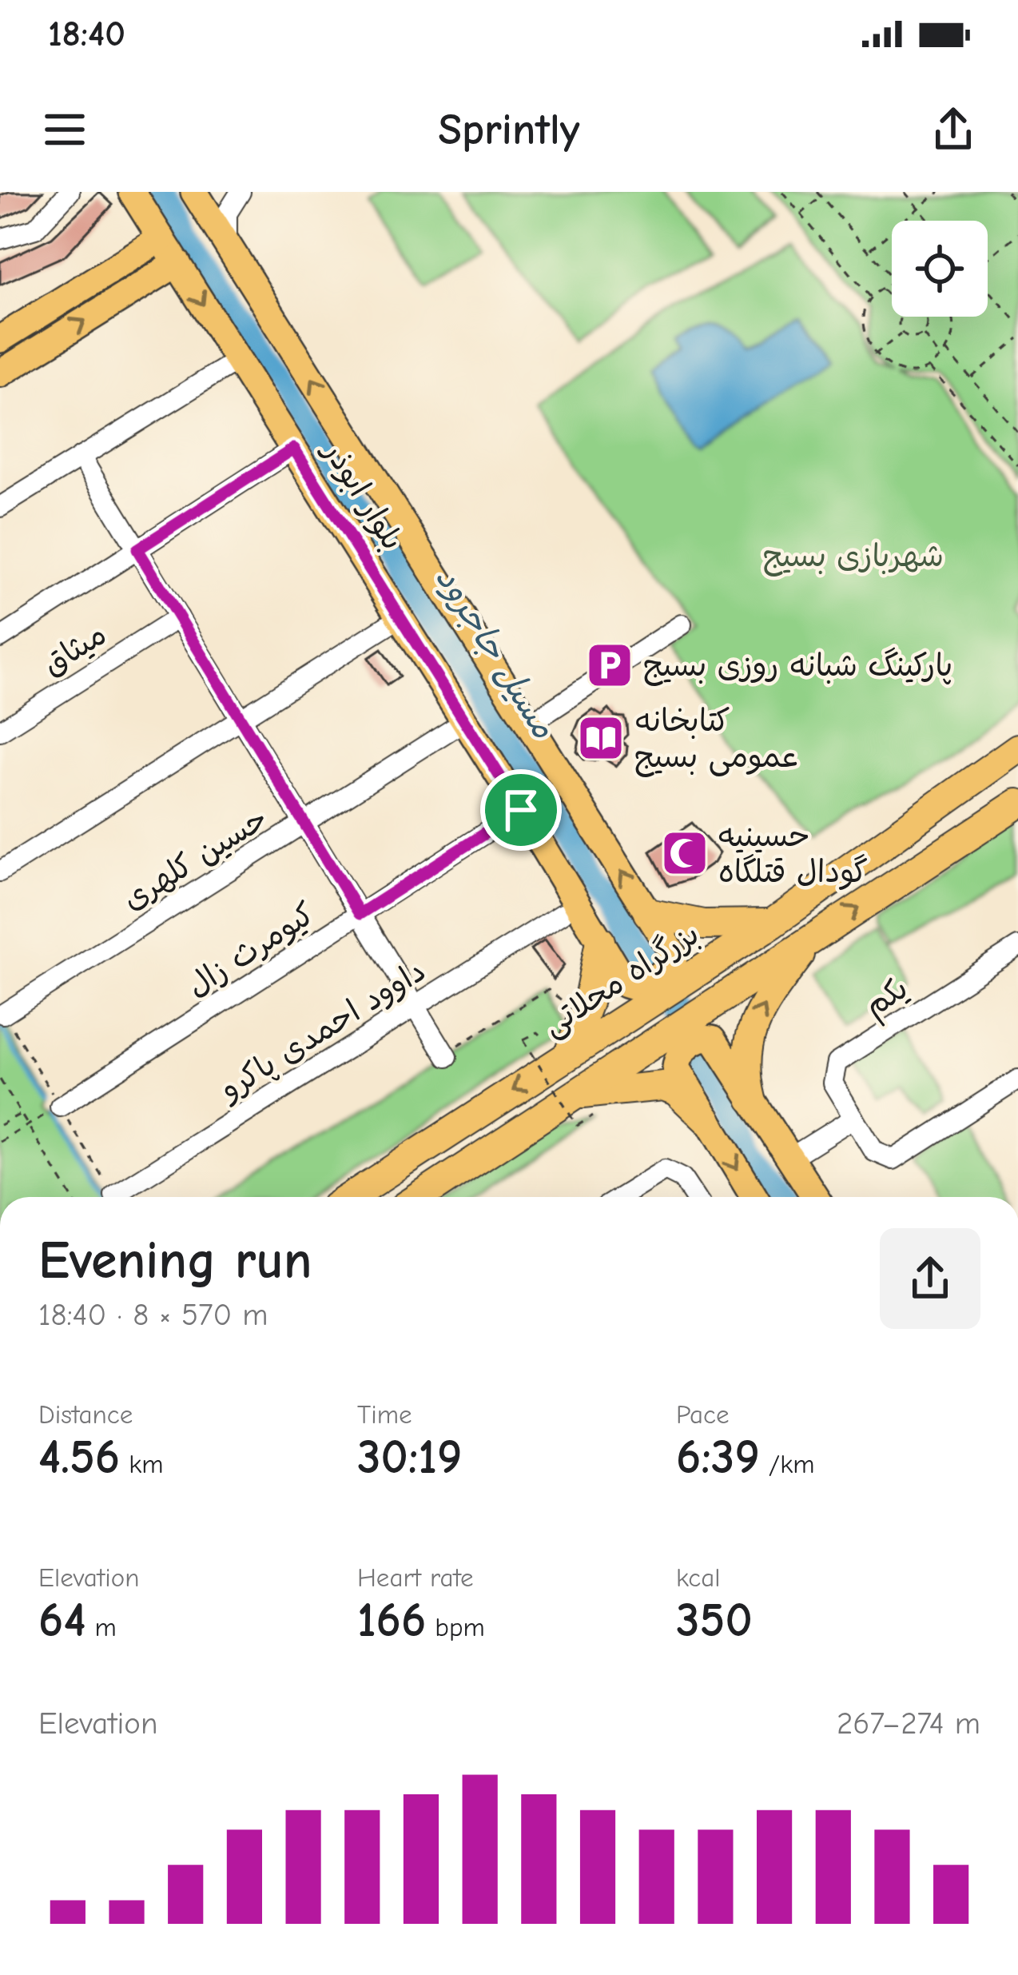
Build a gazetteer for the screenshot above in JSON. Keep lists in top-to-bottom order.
{
  "streets": {
    "highway": ["بزرگراه محلاتی"],
    "main road": ["بلوار ابوذر"],
    "street": [
      "میثاق",
      "حسین کلهری",
      "کیومرث زال",
      "یکم",
      "داوود احمدی پاکرو"
    ]
  },
  "crossings": [
    ["بلوار ابوذر", "حسین کلهری"],
    ["بلوار ابوذر", "کیومرث زال"],
    ["بلوار ابوذر", "بزرگراه محلاتی"]
  ],
  "water": ["مسیل جاجرود"],
  "parks": ["شهربازی بسیج"],
  "places": {
    "parking": ["پارکینگ شبانه روزی بسیج"],
    "library": ["کتابخانه عمومی بسیج"],
    "mosque": ["حسینیه گودال قتلگاه"]
  },
  "page": {
    "status": "18:40",
    "header": "Sprintly",
    "heading": ["Evening run", "18:40 · 8 × 570 m"],
    "stats": [
      ["Distance", "4.56 km"],
      ["Time", "30:19"],
      ["Pace", "6:39 /km"],
      ["Elevation", "64 m"],
      ["Heart rate", "166 bpm"],
      ["kcal", "350"]
    ],
    "chart": ["Elevation", "267–274 m"]
  }
}
